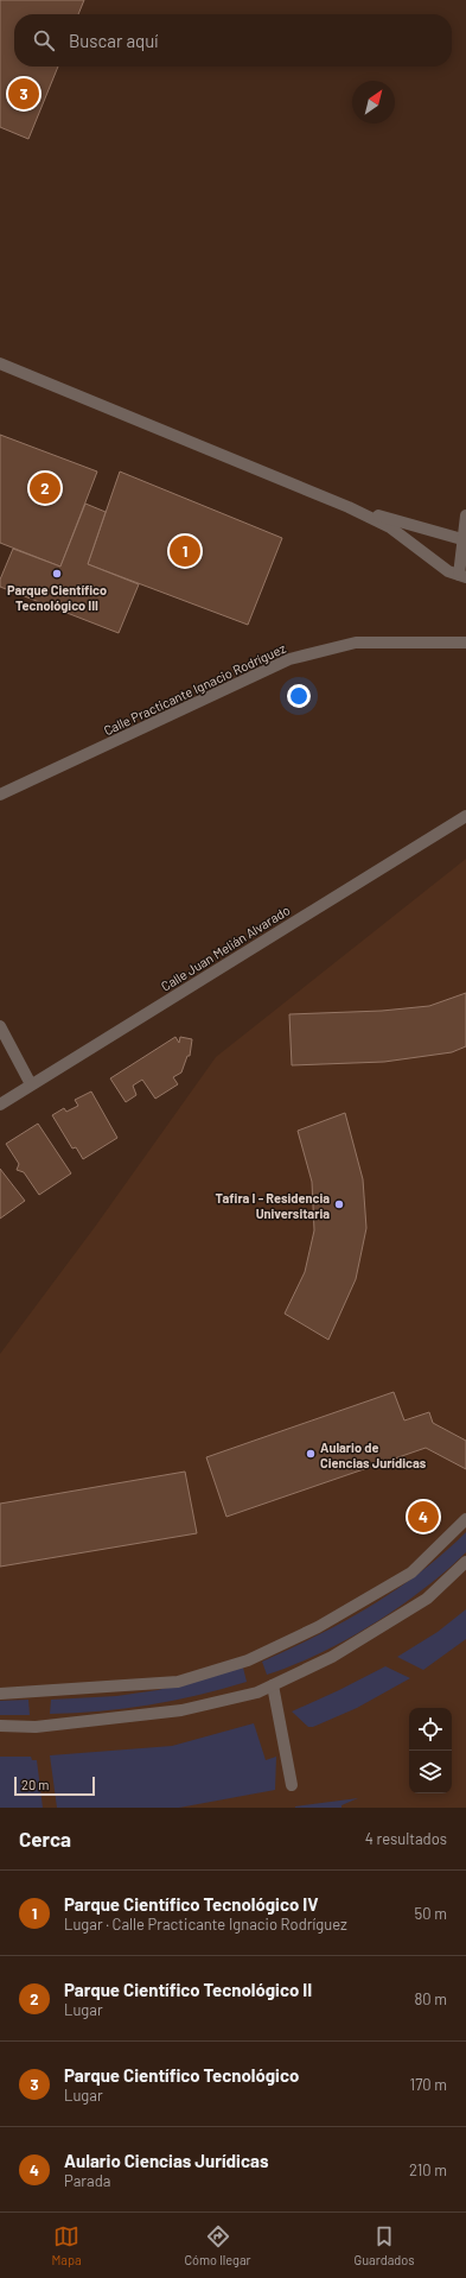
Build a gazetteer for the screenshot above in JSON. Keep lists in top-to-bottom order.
{
  "streets": {
    "street": ["Calle Practicante Ignacio Rodríguez", "Calle Juan Melián Alvarado"]
  },
  "places": ["Parque Científico Tecnológico III", "Tafira I - Residencia Universitaria", "Aulario de Ciencias Jurídicas"],
  "scale_bar": "20 m",
  "north": "top right",
  "page": {
    "search": "Buscar aquí",
    "pins": [
      "3",
      "2",
      "1",
      "4"
    ],
    "scale": "20 m",
    "heading": ["Cerca", "4 resultados"],
    "list": [
      {
        "mark": "1",
        "name": "Parque Científico Tecnológico IV",
        "note": "Lugar · Calle Practicante Ignacio Rodríguez",
        "value": "50 m"
      },
      {
        "mark": "2",
        "name": "Parque Científico Tecnológico II",
        "note": "Lugar",
        "value": "80 m"
      },
      {
        "mark": "3",
        "name": "Parque Científico Tecnológico",
        "note": "Lugar",
        "value": "170 m"
      },
      {
        "mark": "4",
        "name": "Aulario Ciencias Jurídicas",
        "note": "Parada",
        "value": "210 m"
      }
    ],
    "nav": ["Mapa", "Cómo llegar", "Guardados"]
  }
}
